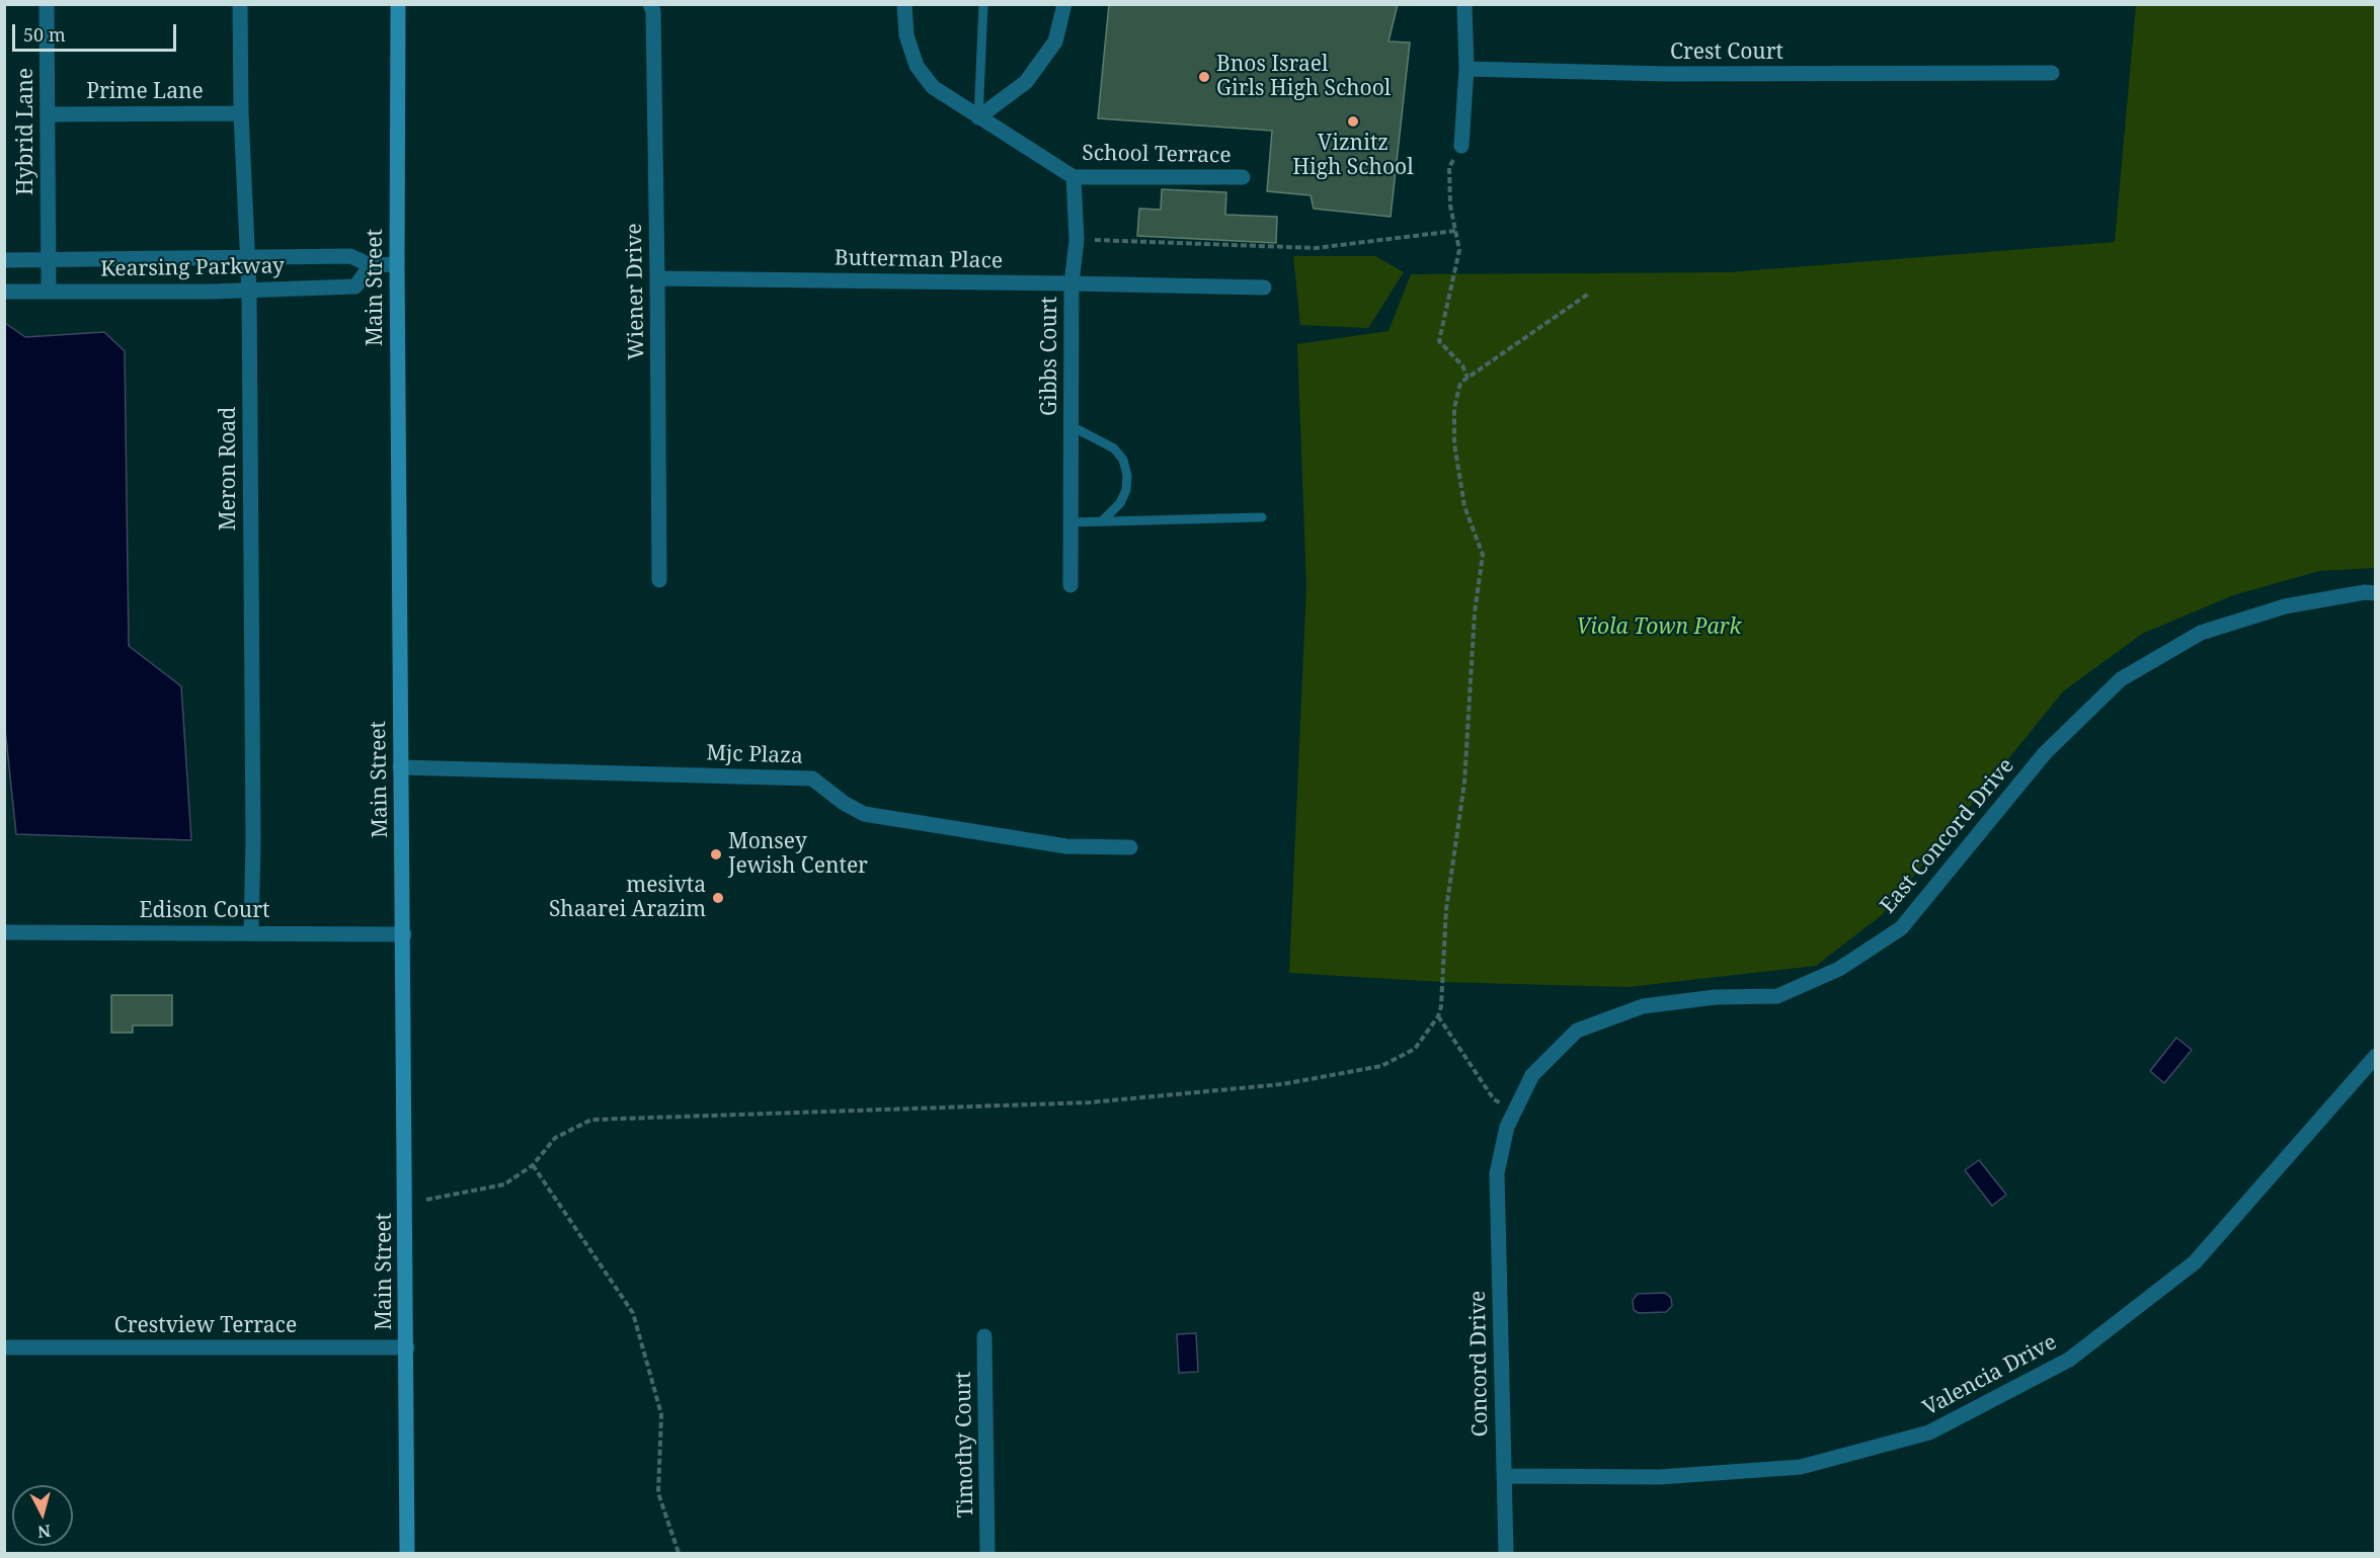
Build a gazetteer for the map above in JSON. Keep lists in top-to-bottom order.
{
  "streets": {
    "main road": ["Main Street"],
    "street": [
      "Crest Court",
      "Prime Lane",
      "Hybrid Lane",
      "School Terrace",
      "Butterman Place",
      "Kearsing Parkway",
      "Wiener Drive",
      "Gibbs Court",
      "Meron Road",
      "Mjc Plaza",
      "East Concord Drive",
      "Edison Court",
      "Crestview Terrace",
      "Concord Drive",
      "Valencia Drive",
      "Timothy Court"
    ]
  },
  "crossings": [
    ["Prime Lane", "Hybrid Lane"],
    ["Prime Lane", "Meron Road"],
    ["Hybrid Lane", "Kearsing Parkway"],
    ["Butterman Place", "Wiener Drive"],
    ["Butterman Place", "Gibbs Court"],
    ["Kearsing Parkway", "Main Street"],
    ["Kearsing Parkway", "Meron Road"],
    ["Main Street", "Mjc Plaza"],
    ["Main Street", "Edison Court"],
    ["Main Street", "Crestview Terrace"],
    ["Meron Road", "Edison Court"],
    ["East Concord Drive", "Concord Drive"],
    ["Concord Drive", "Valencia Drive"]
  ],
  "parks": ["Viola Town Park"],
  "places": [
    "Bnos Israel Girls High School",
    "Viznitz High School",
    "Monsey Jewish Center",
    "mesivta Shaarei Arazim"
  ],
  "scale_bar": "50 m",
  "north": "bottom"
}
